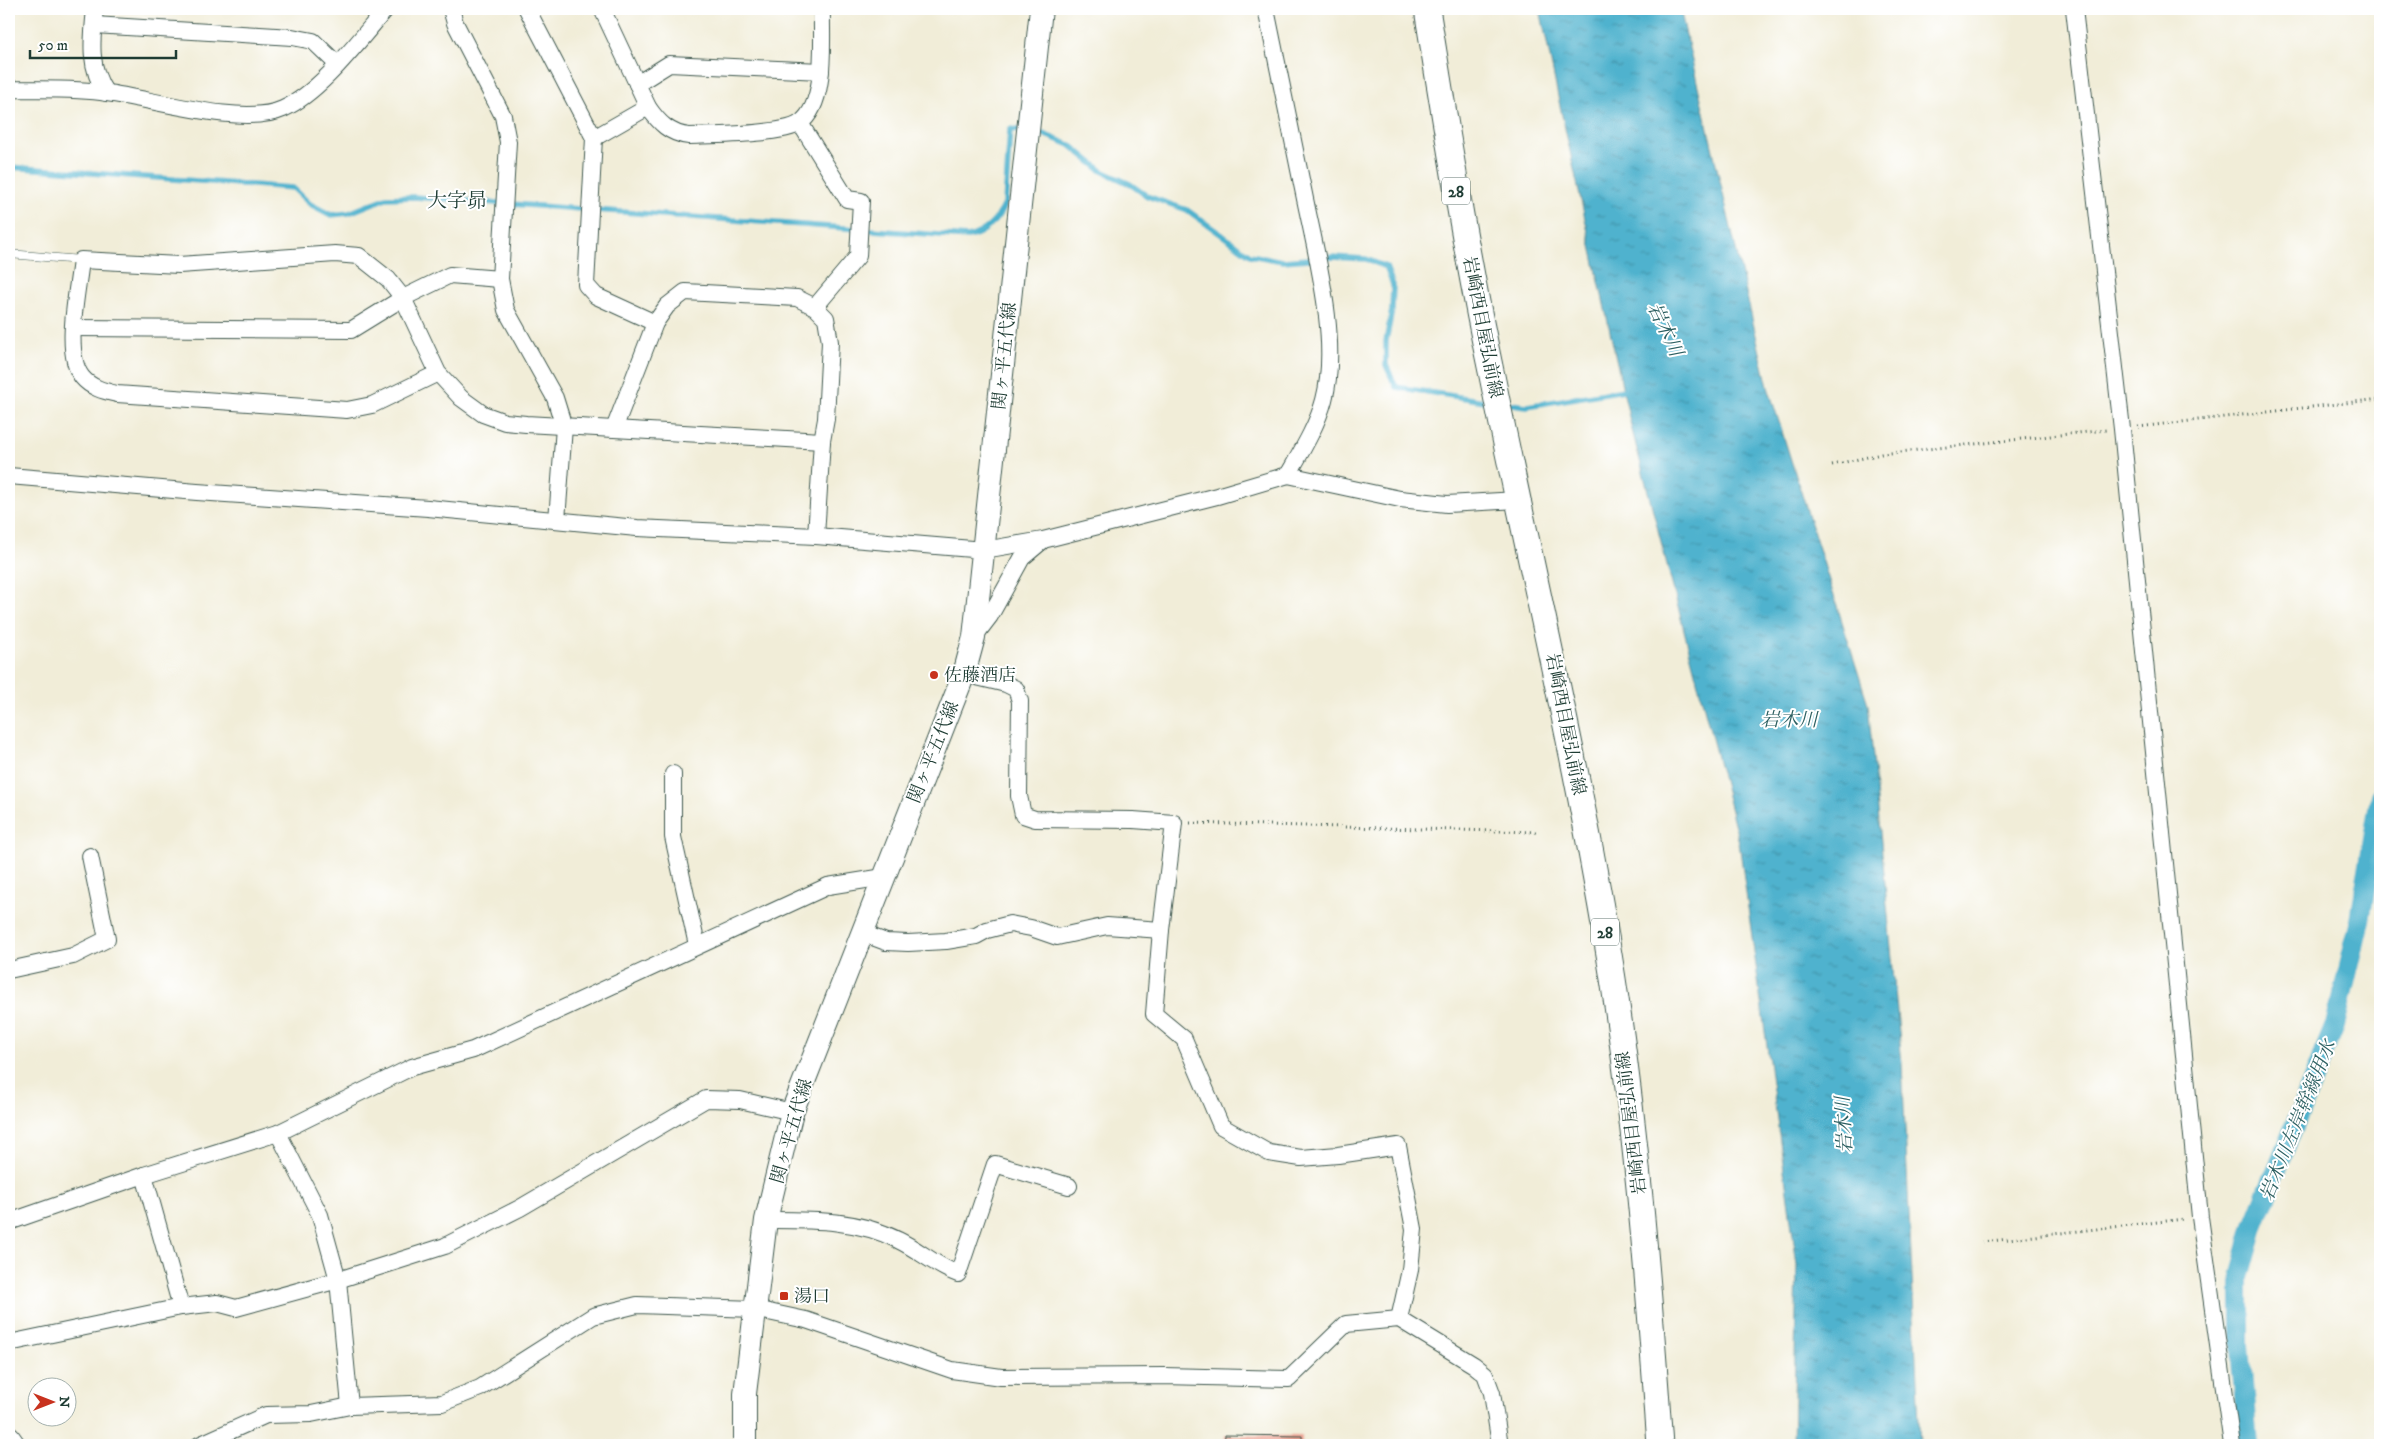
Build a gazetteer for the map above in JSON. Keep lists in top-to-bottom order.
{
  "streets": {
    "main road": ["28", "岩崎西目屋弘前線", "関ヶ平五代線"]
  },
  "districts": ["大字昴"],
  "water": ["岩木川", "岩木川左岸幹線用水"],
  "places": {
    "other": ["佐藤酒店"],
    "transit": ["湯口"]
  },
  "scale_bar": "50 m",
  "north": "right"
}
